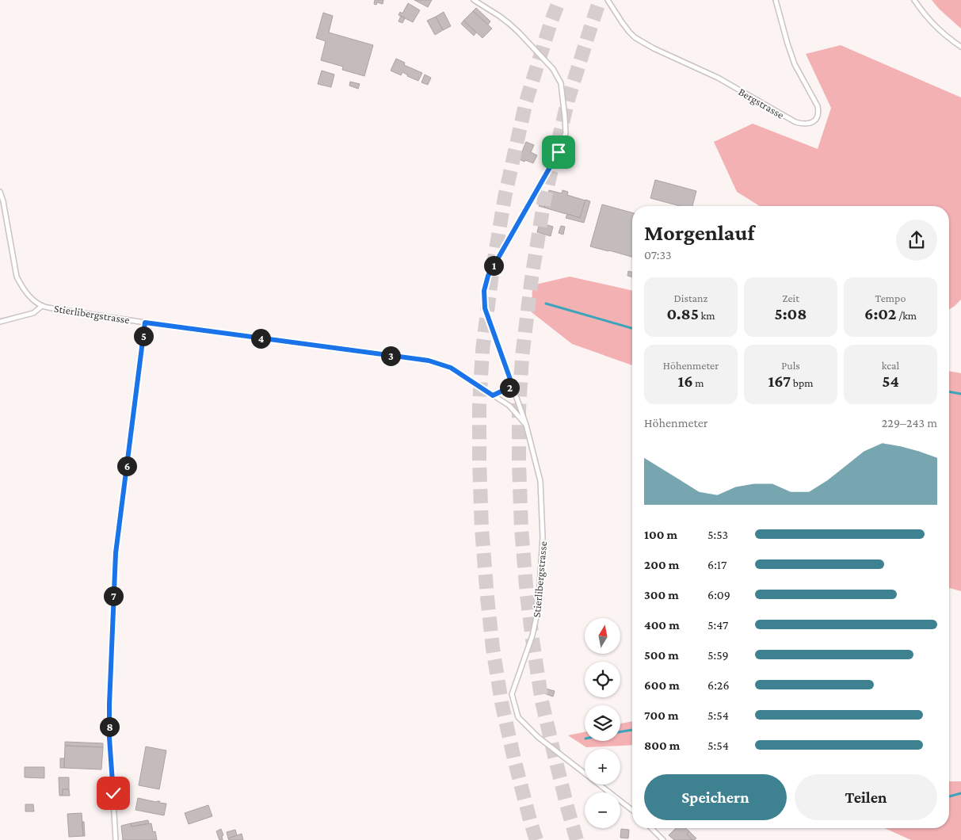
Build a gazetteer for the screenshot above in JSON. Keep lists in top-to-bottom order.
{
  "streets": {
    "lane": ["Bergstrasse", "Stierlibergstrasse"]
  },
  "north": "top",
  "page": {
    "heading": ["Morgenlauf", "07:33"],
    "pins": [
      "1",
      "5",
      "4",
      "3",
      "2",
      "6",
      "7",
      "8"
    ],
    "stats": [
      ["Distanz", "0.85 km"],
      ["Zeit", "5:08"],
      ["Tempo", "6:02 /km"],
      ["Höhenmeter", "16 m"],
      ["Puls", "167 bpm"],
      ["kcal", "54"]
    ],
    "chart": ["Höhenmeter", "229–243 m"],
    "list": [
      {
        "name": "100 m",
        "note": "5:53"
      },
      {
        "name": "200 m",
        "note": "6:17"
      },
      {
        "name": "300 m",
        "note": "6:09"
      },
      {
        "name": "400 m",
        "note": "5:47"
      },
      {
        "name": "500 m",
        "note": "5:59"
      },
      {
        "name": "600 m",
        "note": "6:26"
      },
      {
        "name": "700 m",
        "note": "5:54"
      },
      {
        "name": "800 m",
        "note": "5:54"
      }
    ],
    "map_buttons": ["+", "−"],
    "buttons": ["Speichern", "Teilen"]
  }
}
